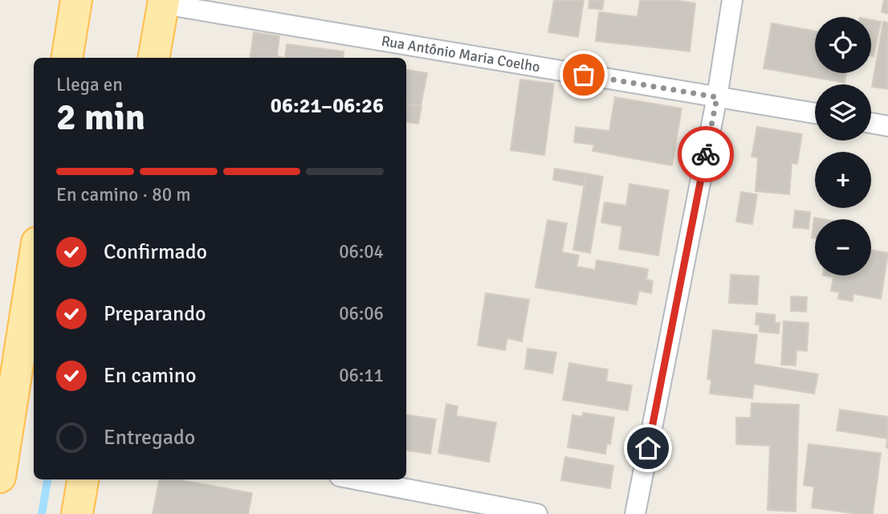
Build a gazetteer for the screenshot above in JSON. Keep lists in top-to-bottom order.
{
  "streets": {
    "street": ["Rua Antônio Maria Coelho"]
  },
  "page": {
    "map_buttons": ["+", "−"],
    "heading": ["2 min", "Llega en", "06:21–06:26"],
    "bar": "En camino · 80 m",
    "list": [
      ["Confirmado", "06:04"],
      ["Preparando", "06:06"],
      ["En camino", "06:11"],
      "Entregado"
    ]
  }
}
